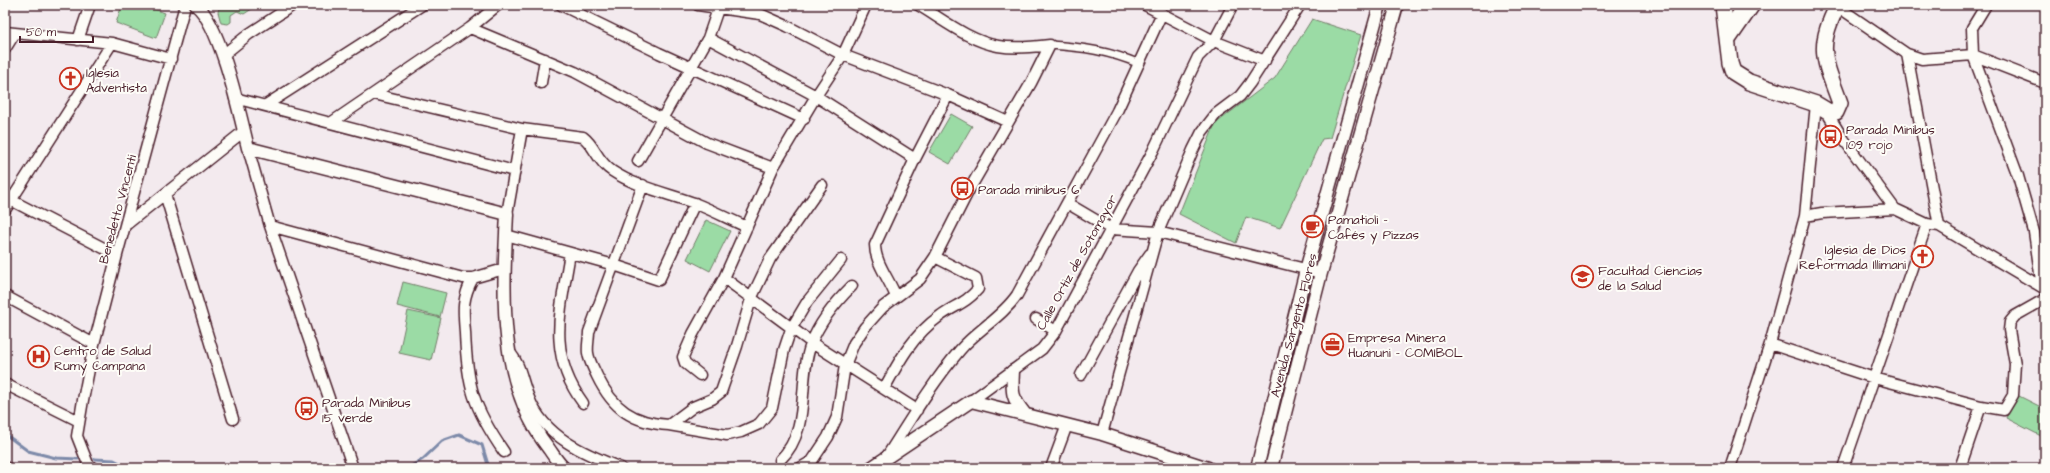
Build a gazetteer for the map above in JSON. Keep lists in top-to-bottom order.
{
  "streets": {
    "street": ["Benedetto Vincenti", "Calle Ortiz de Sotomayor", "Avenida Sargento Flores"]
  },
  "places": {
    "church": ["Iglesia Adventista", "Iglesia de Dios Reformada Illimani"],
    "bus stop": ["Parada Minibus 109 rojo", "Parada minibus 6", "Parada Minibus 15 verde"],
    "cafe": ["Pamatioli - Cafés y Pizzas"],
    "school or university": ["Facultad Ciencias de la Salud"],
    "office": ["Empresa Minera Huanuni - COMIBOL"],
    "hospital": ["Centro de Salud Rumy Campana"]
  },
  "scale_bar": "50 m"
}
